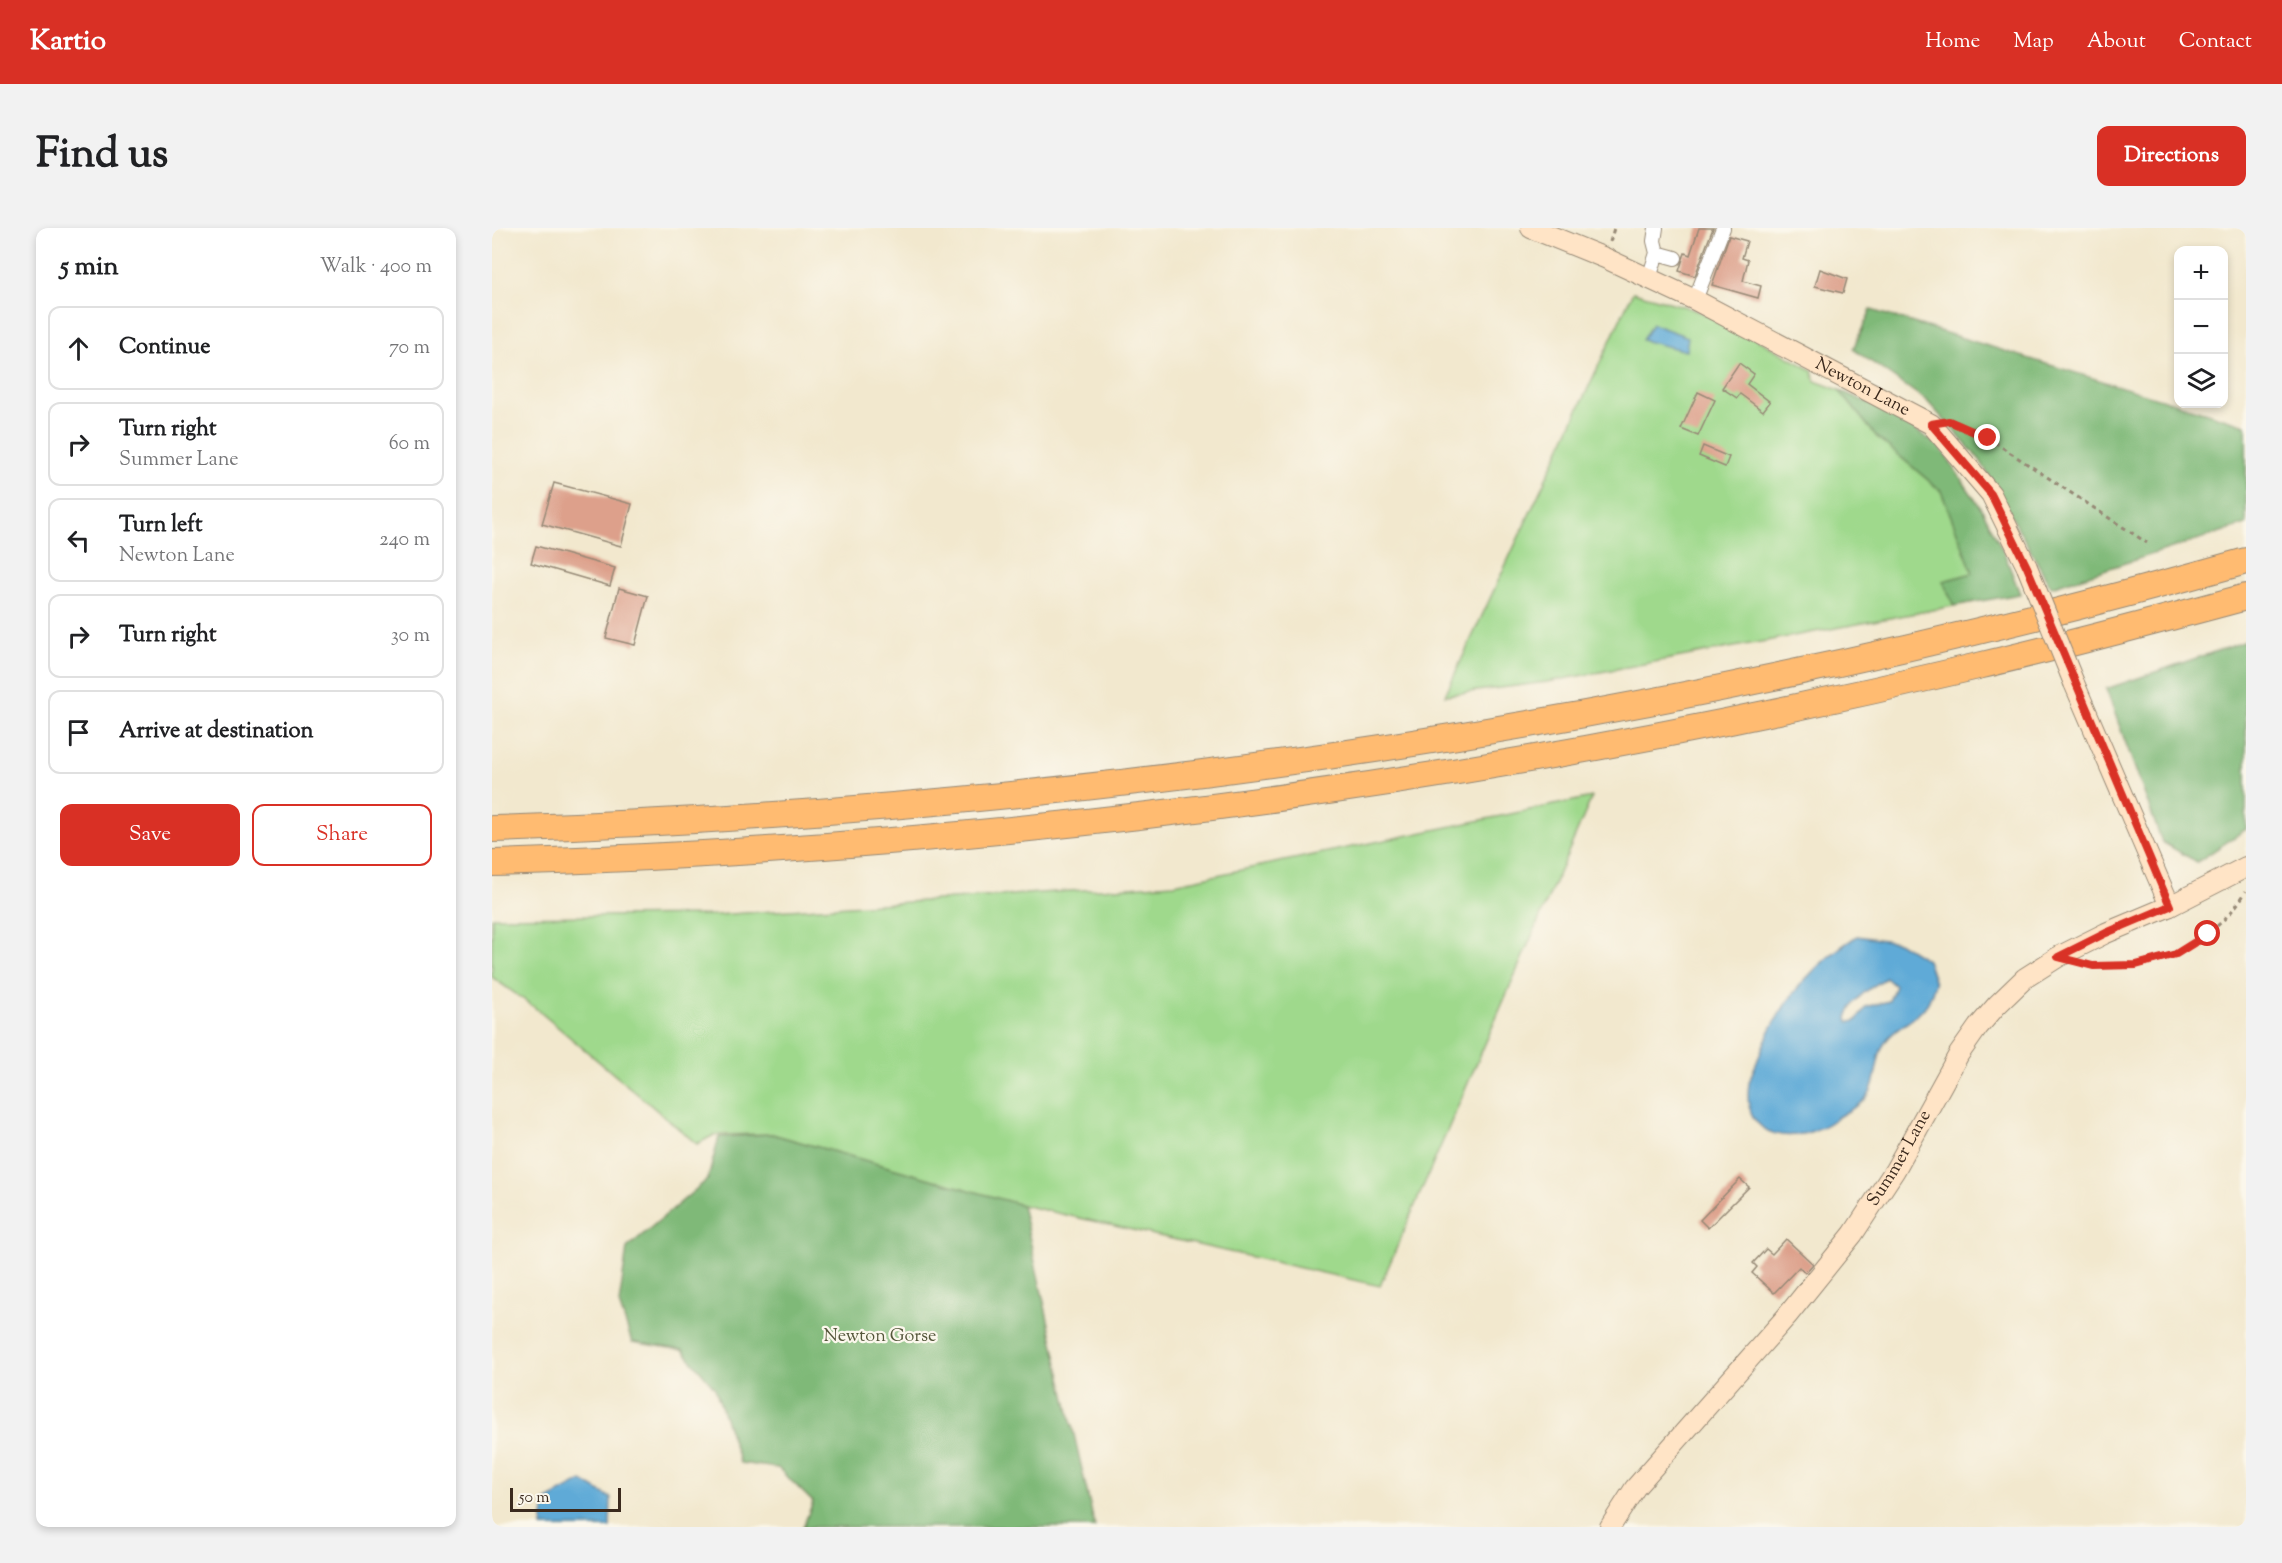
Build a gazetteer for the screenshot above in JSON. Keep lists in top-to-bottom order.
{
  "streets": {
    "street": ["Newton Lane", "Summer Lane"]
  },
  "crossings": [
    ["Newton Lane", "Summer Lane"]
  ],
  "parks": ["Newton Gorse"],
  "scale_bar": "50 m",
  "page": {
    "header": "Kartio",
    "nav": [
      "Home",
      "Map",
      "About",
      "Contact"
    ],
    "title": "Find us",
    "buttons": [
      "Directions",
      ["Save", "Share"]
    ],
    "heading": ["5 min", "Walk · 400 m"],
    "map_buttons": ["+", "−"],
    "list": [
      ["Continue", "70 m"],
      ["Turn right", "Summer Lane", "60 m"],
      ["Turn left", "Newton Lane", "240 m"],
      ["Turn right", "30 m"],
      "Arrive at destination"
    ],
    "scale": "50 m"
  }
}
